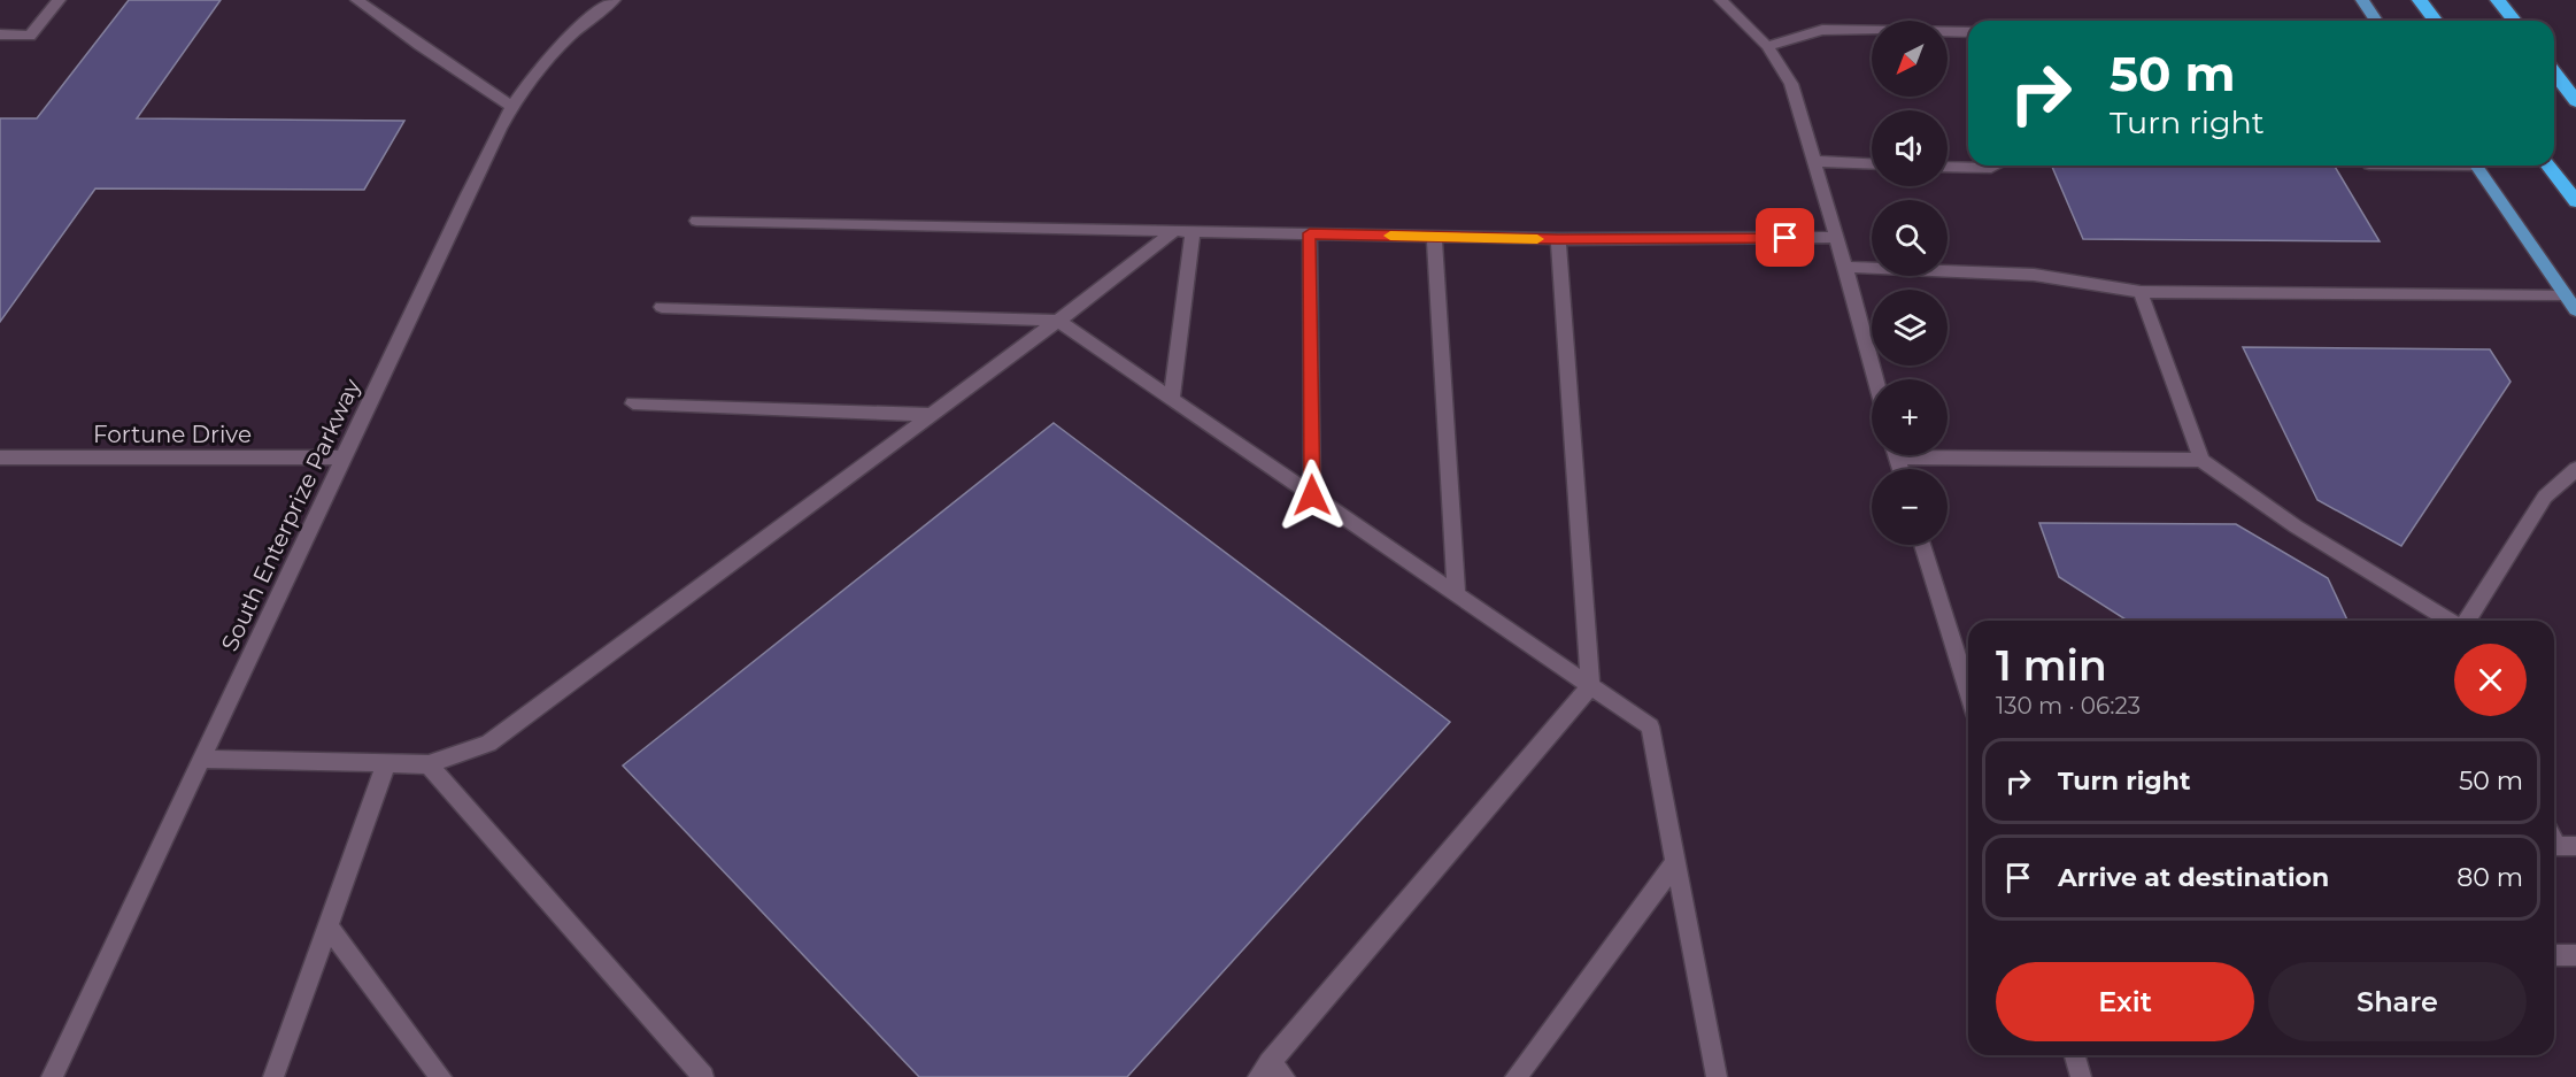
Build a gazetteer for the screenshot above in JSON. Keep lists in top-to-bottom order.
{
  "streets": {
    "street": ["Fortune Drive", "South Enterprize Parkway"]
  },
  "crossings": [
    ["Fortune Drive", "South Enterprize Parkway"]
  ],
  "north": "bottom left",
  "page": {
    "map_buttons": ["+", "−"],
    "turn": ["50 m", "Turn right"],
    "heading": ["1 min", "130 m · 06:23"],
    "list": [
      {
        "name": "Turn right",
        "value": "50 m"
      },
      {
        "name": "Arrive at destination",
        "value": "80 m"
      }
    ],
    "buttons": ["Exit", "Share"]
  }
}
